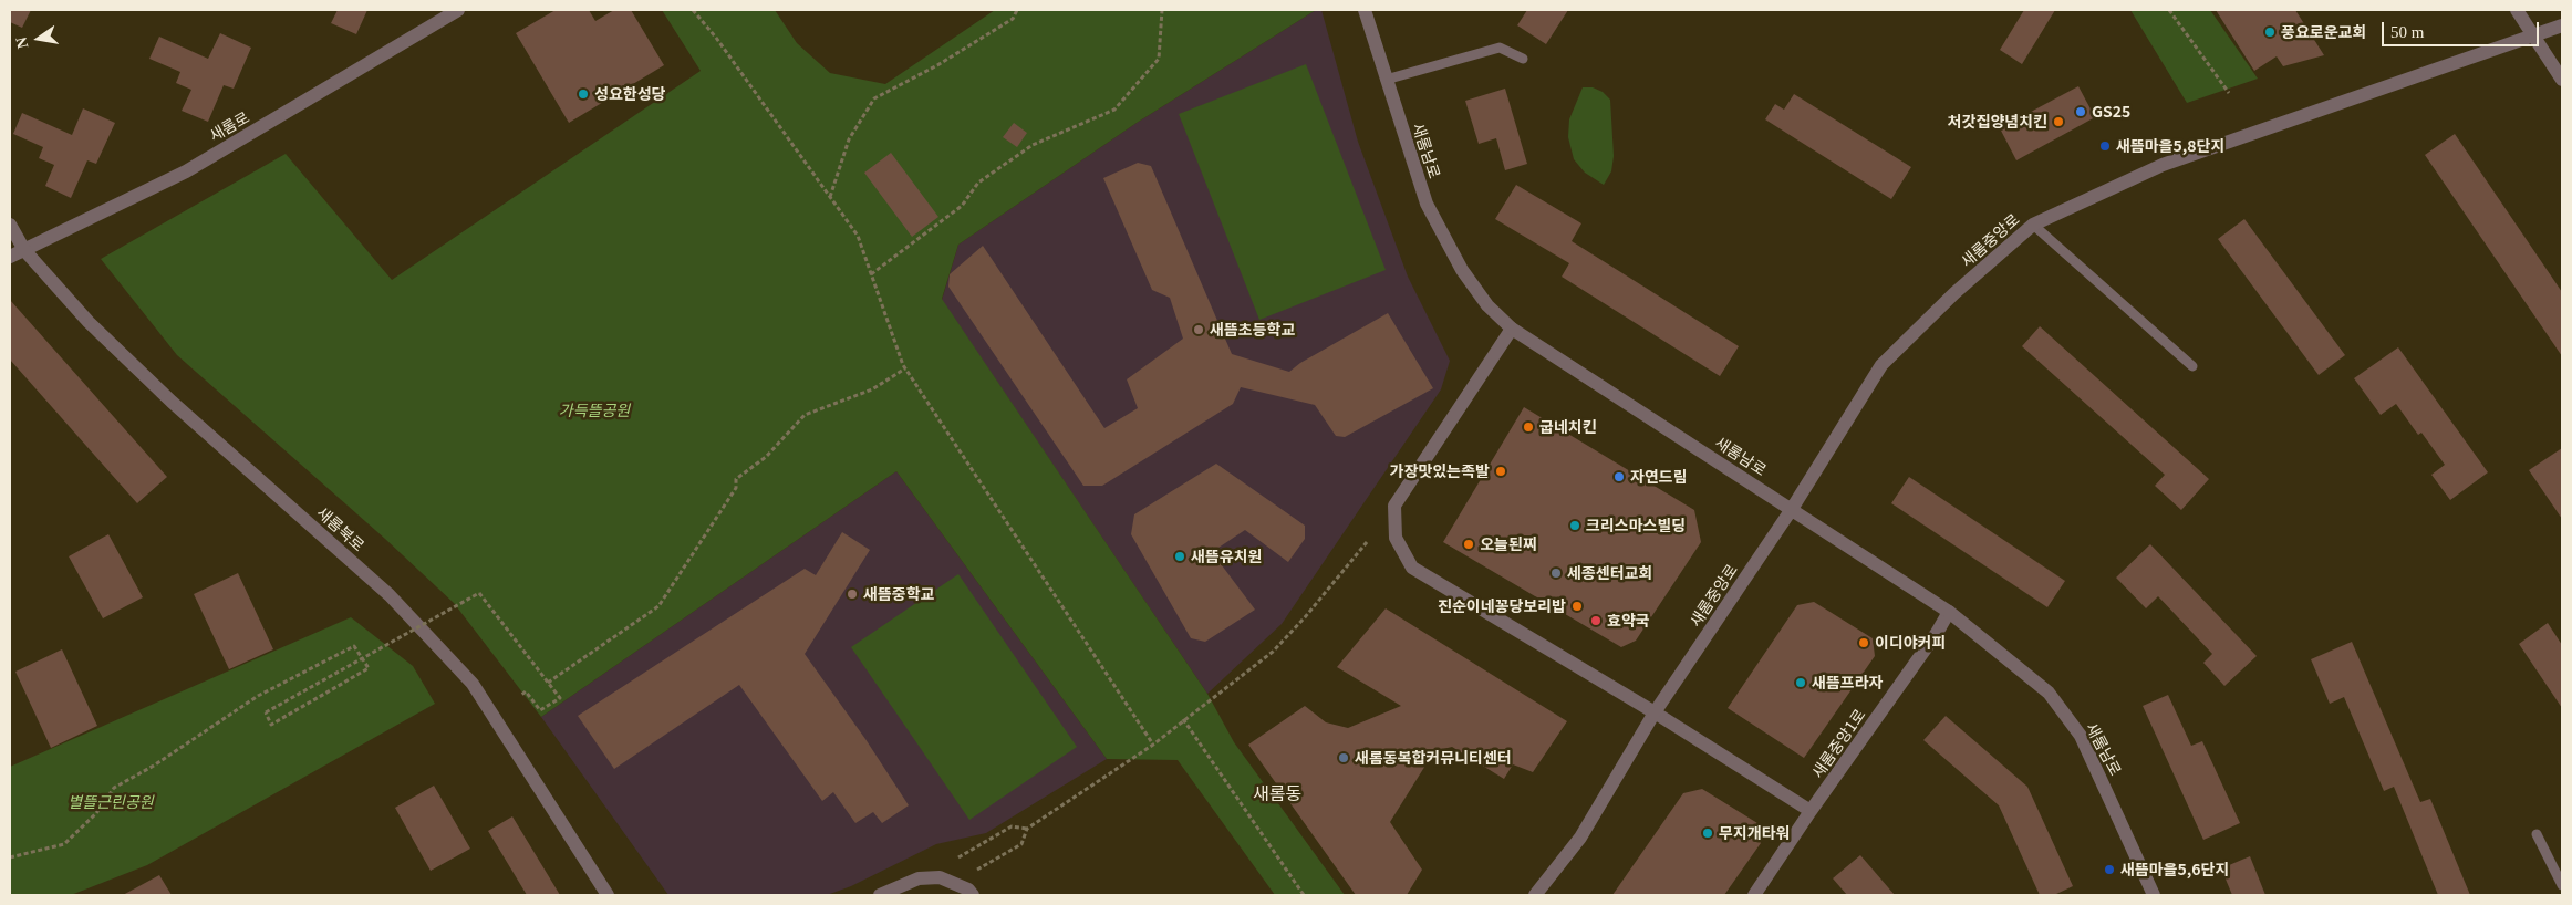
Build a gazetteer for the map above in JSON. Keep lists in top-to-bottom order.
{
  "streets": {
    "street": [
      "새롬로",
      "새롬남로",
      "새롬중앙로",
      "새롬북로",
      "새롬중앙1로"
    ]
  },
  "crossings": [
    ["새롬로", "새롬북로"],
    ["새롬남로", "새롬중앙로"],
    ["새롬남로", "새롬중앙1로"]
  ],
  "districts": ["새롬동"],
  "parks": ["가득뜰공원", "별뜰근린공원"],
  "places": [
    "풍요로운교회",
    "성요한성당",
    "GS25",
    "처갓집양념치킨",
    "새뜸마을5,8단지",
    "새뜸초등학교",
    "굽네치킨",
    "가장맛있는족발",
    "자연드림",
    "크리스마스빌딩",
    "오늘된찌",
    "새뜸유치원",
    "세종센터교회",
    "새뜸중학교",
    "진순이네꽁당보리밥",
    "효약국",
    "이디야커피",
    "새뜸프라자",
    "새롬동복합커뮤니티센터",
    "무지개타워",
    "새뜸마을5,6단지"
  ],
  "scale_bar": "50 m",
  "north": "left"
}
